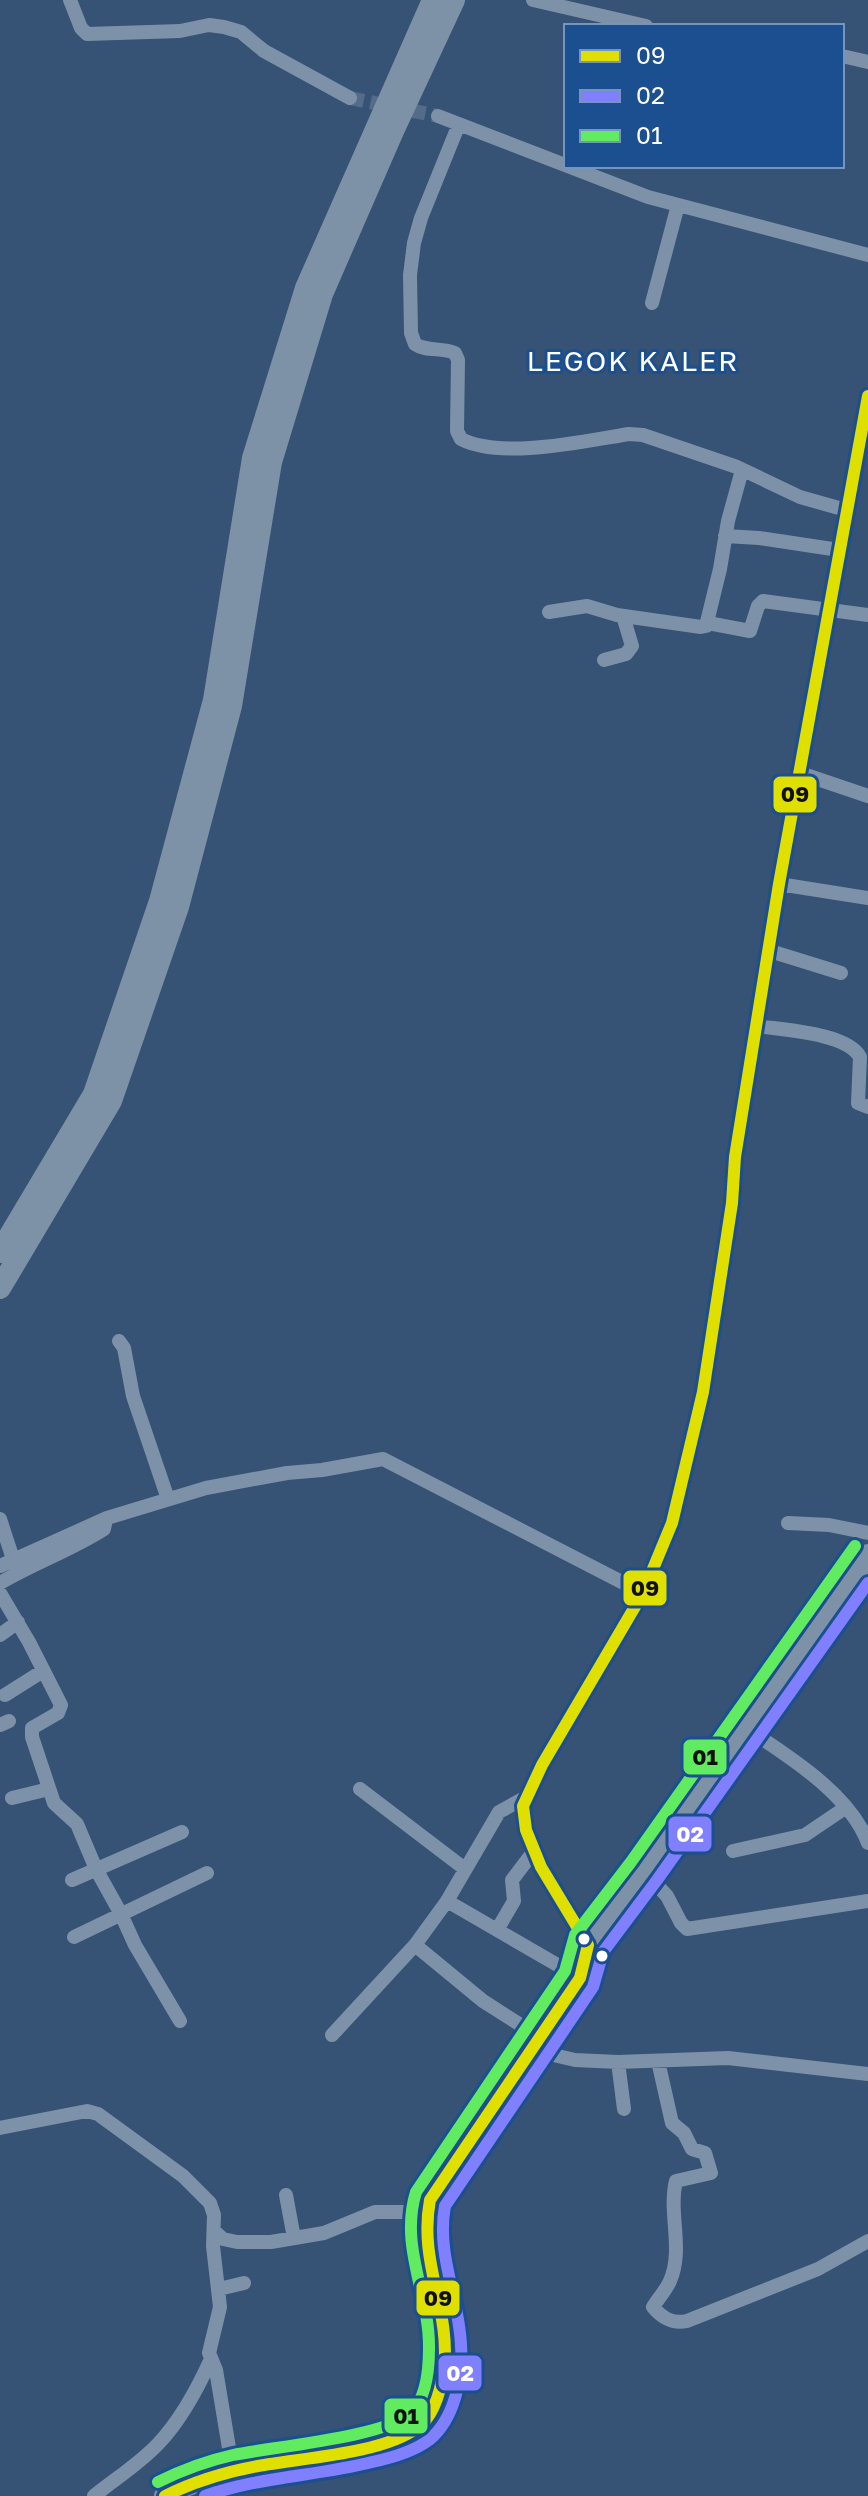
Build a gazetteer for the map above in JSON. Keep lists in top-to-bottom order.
{
  "districts": ["LEGOK KALER"],
  "lines": ["transit line 09", "transit line 01", "transit line 02"],
  "legend": ["09", "02", "01"]
}
